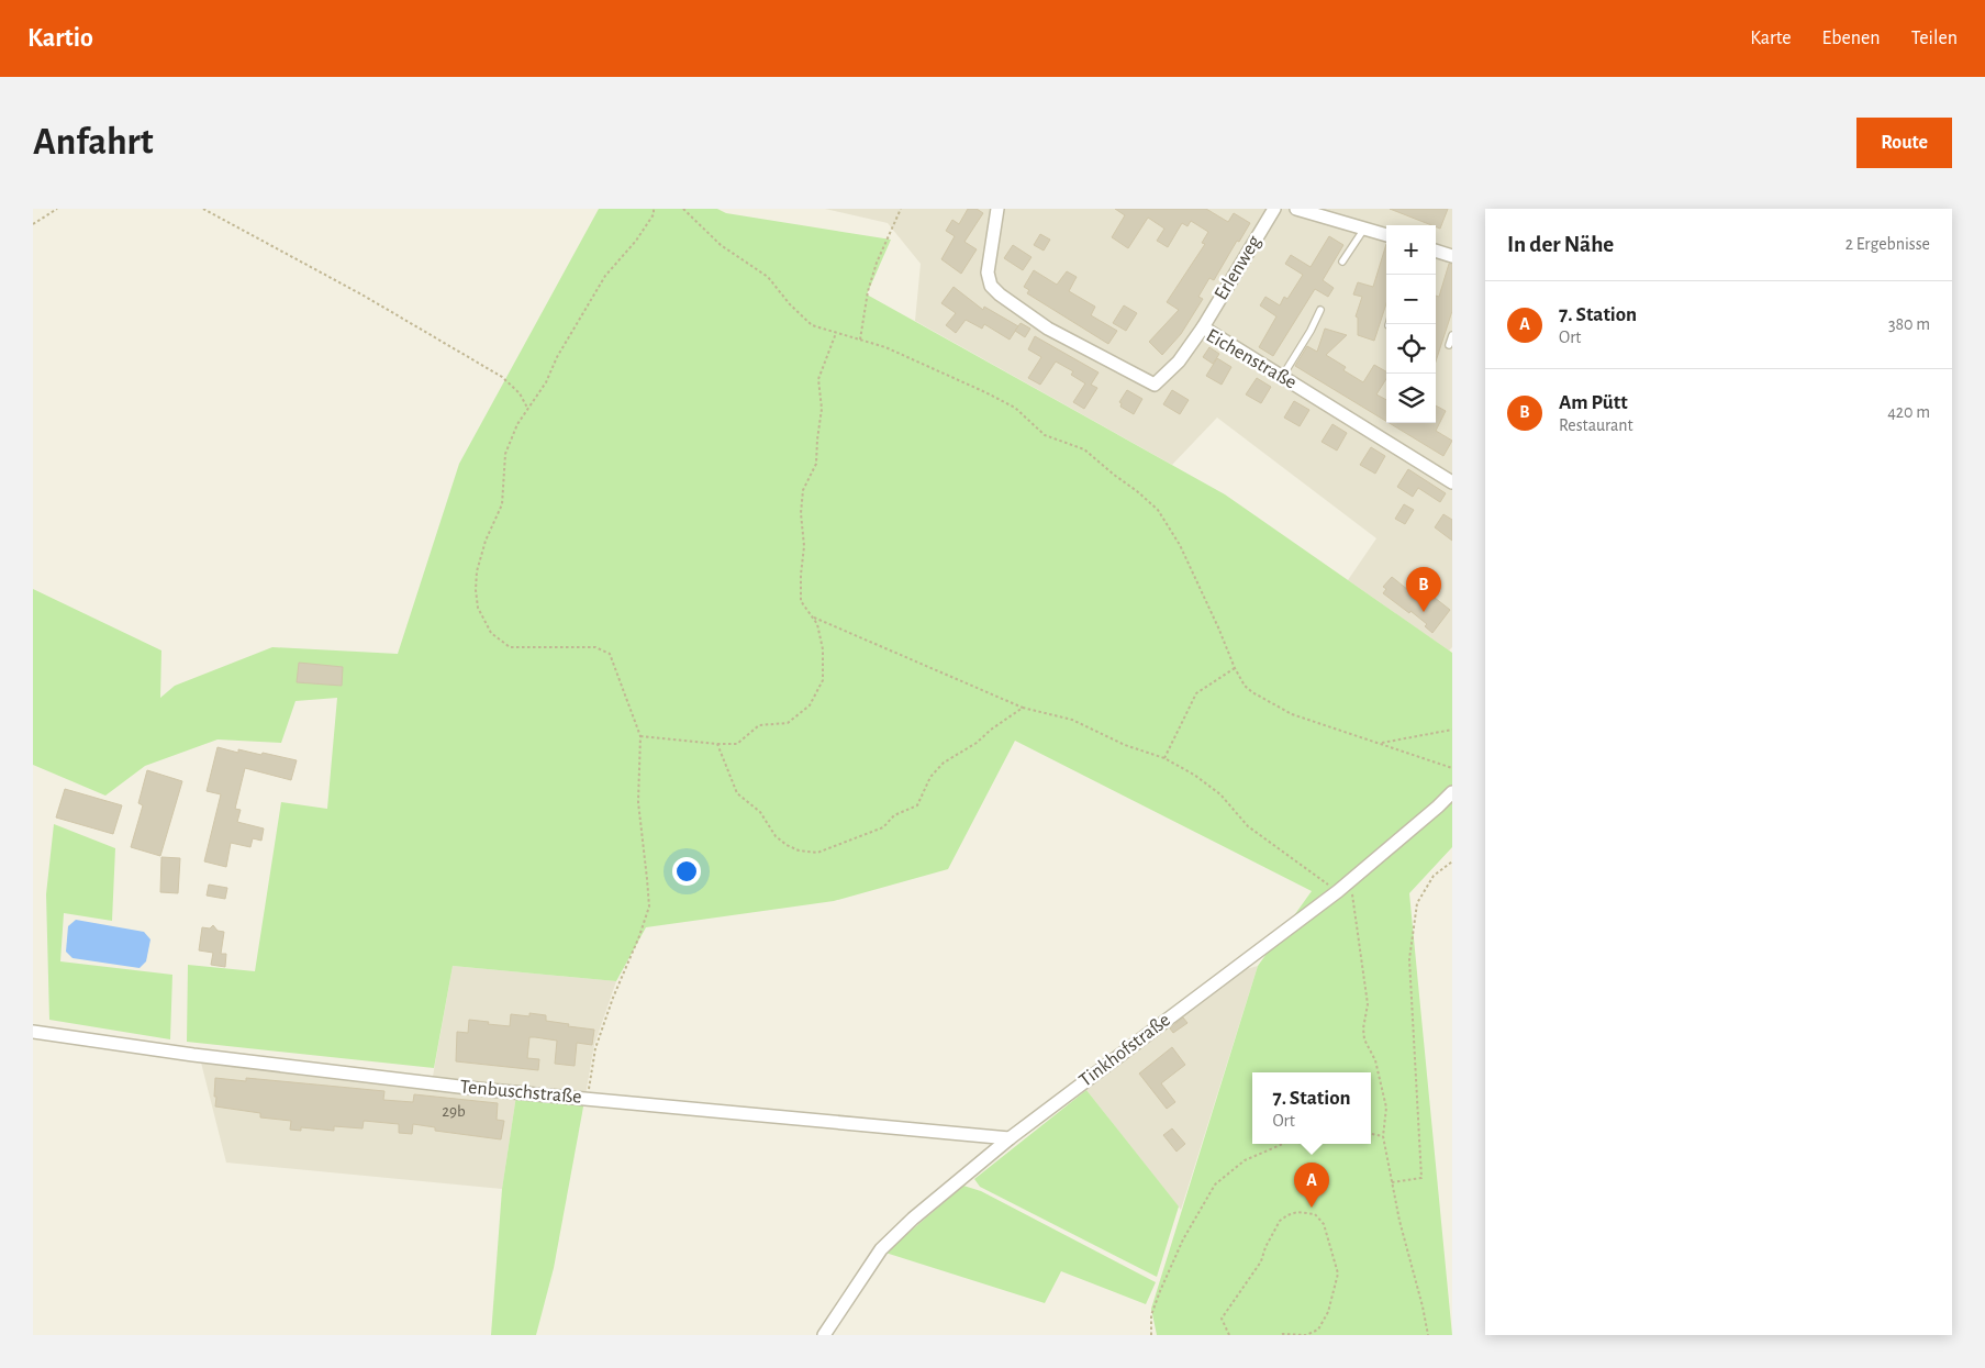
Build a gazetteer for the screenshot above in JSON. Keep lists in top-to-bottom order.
{
  "streets": {
    "street": [
      "Erlenweg",
      "Eichenstraße",
      "Tinkhofstraße",
      "Tenbuschstraße"
    ]
  },
  "crossings": [
    ["Erlenweg", "Eichenstraße"],
    ["Tinkhofstraße", "Tenbuschstraße"]
  ],
  "house_numbers": ["29b"],
  "page": {
    "header": "Kartio",
    "nav": ["Karte", "Ebenen", "Teilen"],
    "buttons": "Route",
    "title": "Anfahrt",
    "heading": ["In der Nähe", "2 Ergebnisse"],
    "map_buttons": ["+", "−"],
    "list": [
      {
        "mark": "A",
        "name": "7. Station",
        "note": "Ort",
        "value": "380 m"
      },
      {
        "mark": "B",
        "name": "Am Pütt",
        "note": "Restaurant",
        "value": "420 m"
      }
    ],
    "pins": ["B", "A"],
    "popup": ["7. Station", "Ort"]
  }
}
